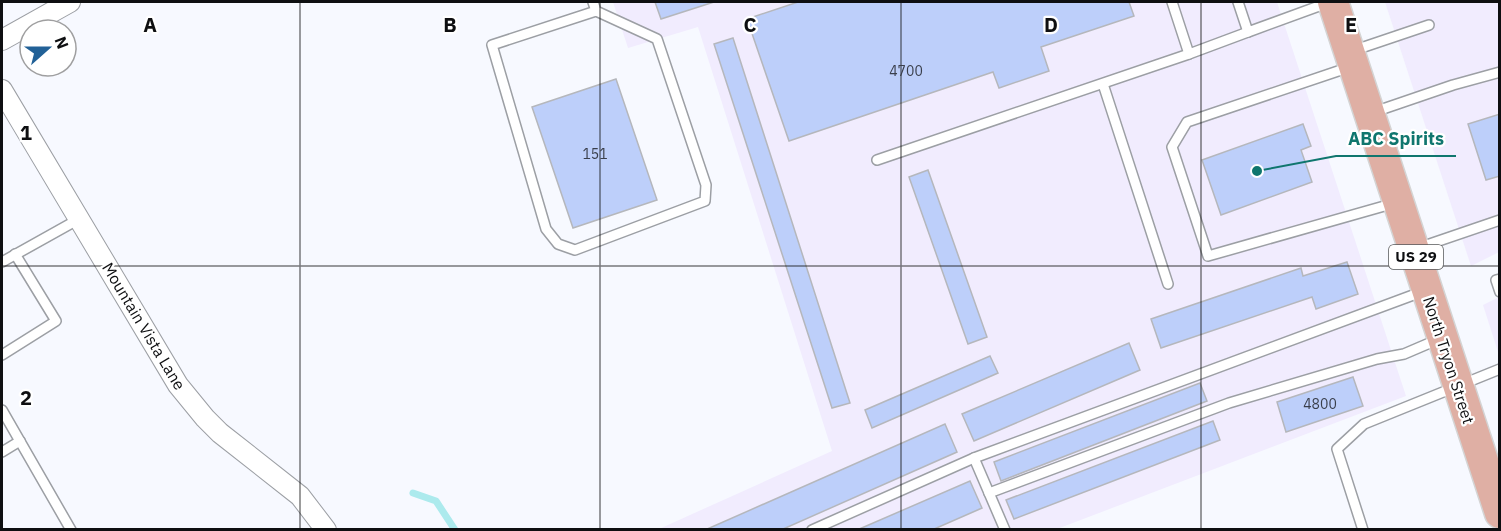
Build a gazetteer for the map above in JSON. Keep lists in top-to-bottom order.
{
  "streets": {
    "main road": ["US 29", "North Tryon Street"],
    "street": ["Mountain Vista Lane"]
  },
  "places": ["ABC Spirits"],
  "house_numbers": ["4700", "151", "4800"],
  "north": "right",
  "grid": {
    "columns": [
      "A",
      "B",
      "C",
      "D",
      "E"
    ],
    "rows": ["1", "2"]
  }
}
